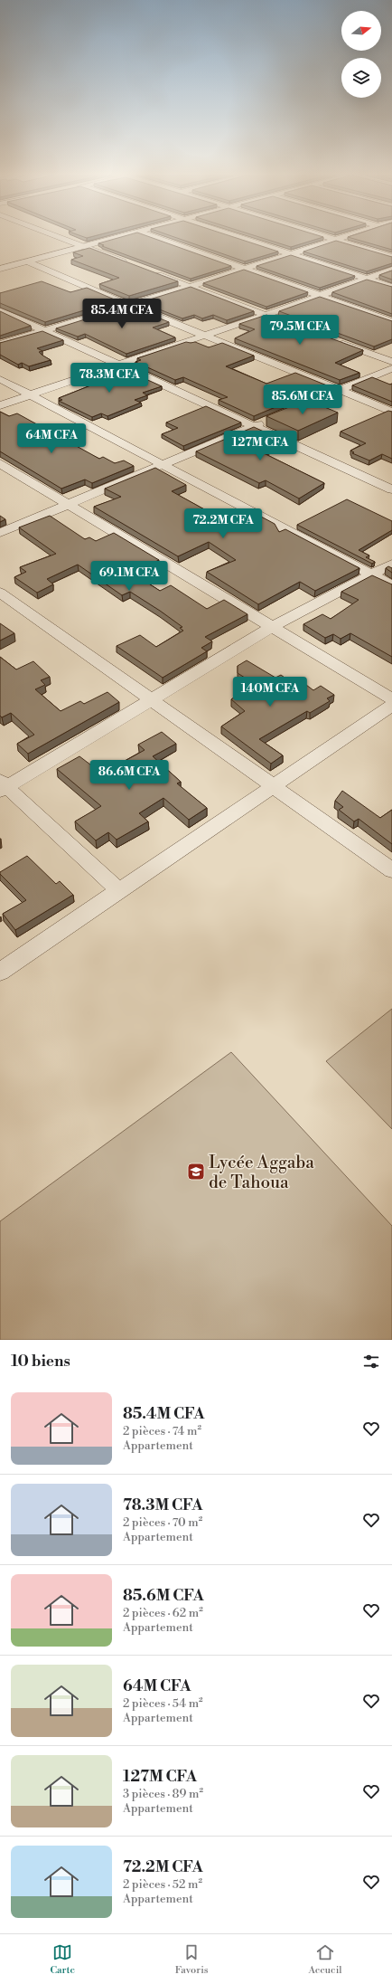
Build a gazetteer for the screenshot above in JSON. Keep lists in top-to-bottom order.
{
  "places": {
    "school or university": ["Lycée Aggaba de Tahoua"]
  },
  "north": "right",
  "page": {
    "price": [
      "85.4M CFA",
      "79.5M CFA",
      "78.3M CFA",
      "85.6M CFA",
      "64M CFA",
      "127M CFA",
      "72.2M CFA",
      "69.1M CFA",
      "140M CFA",
      "86.6M CFA"
    ],
    "heading": "10 biens",
    "list": [
      {
        "name": "85.4M CFA",
        "note": "2 pièces · 74 m² · Appartement"
      },
      {
        "name": "78.3M CFA",
        "note": "2 pièces · 70 m² · Appartement"
      },
      {
        "name": "85.6M CFA",
        "note": "2 pièces · 62 m² · Appartement"
      },
      {
        "name": "64M CFA",
        "note": "2 pièces · 54 m² · Appartement"
      },
      {
        "name": "127M CFA",
        "note": "3 pièces · 89 m² · Appartement"
      },
      {
        "name": "72.2M CFA",
        "note": "2 pièces · 52 m² · Appartement"
      }
    ],
    "tabs": ["Carte", "Favoris", "Accueil"]
  }
}
